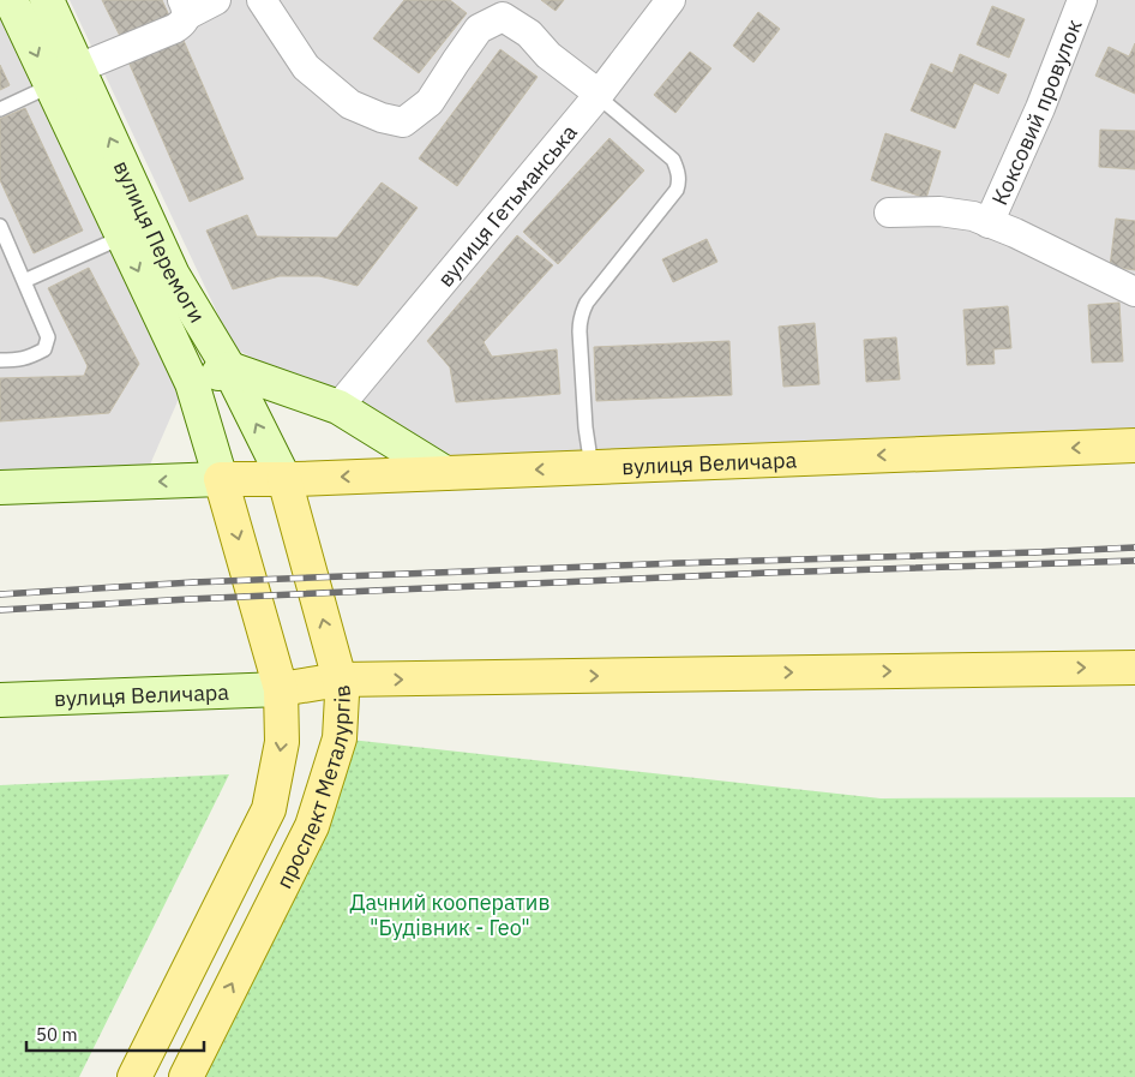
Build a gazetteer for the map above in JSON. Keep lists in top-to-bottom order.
{
  "streets": {
    "main road": ["вулиця Перемоги", "вулиця Величара", "проспект Металургів"],
    "street": ["Коксовий провулок", "вулиця Гетьманська"]
  },
  "crossings": [
    ["вулиця Перемоги", "вулиця Величара"],
    ["вулиця Перемоги", "проспект Металургів"],
    ["вулиця Величара", "проспект Металургів"]
  ],
  "parks": ["Дачний кооператив \"Будівник - Гео\""],
  "scale_bar": "50 m"
}
